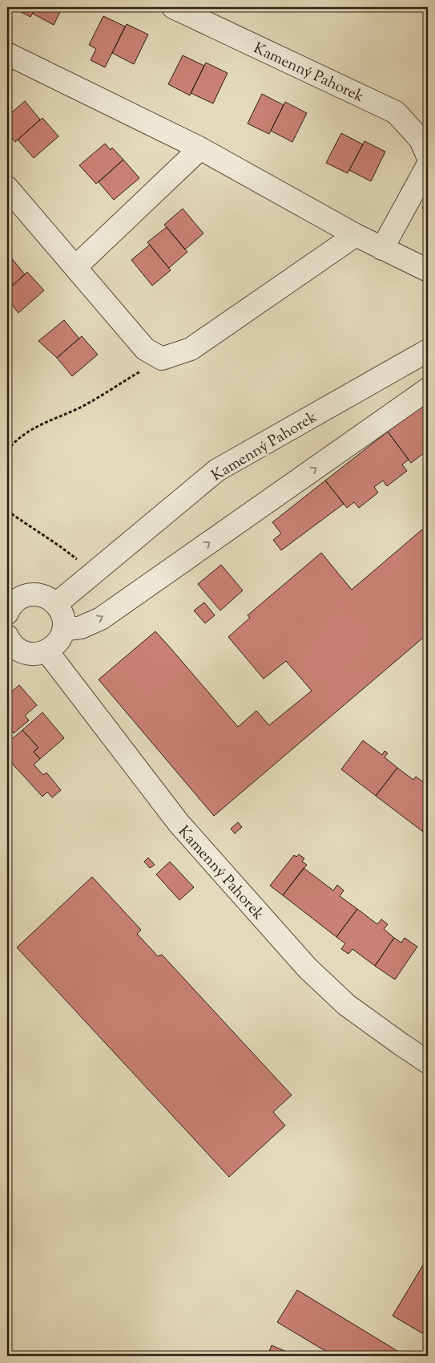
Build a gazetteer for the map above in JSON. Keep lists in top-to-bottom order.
{
  "streets": {
    "street": ["Kamenný Pahorek"]
  }
}
